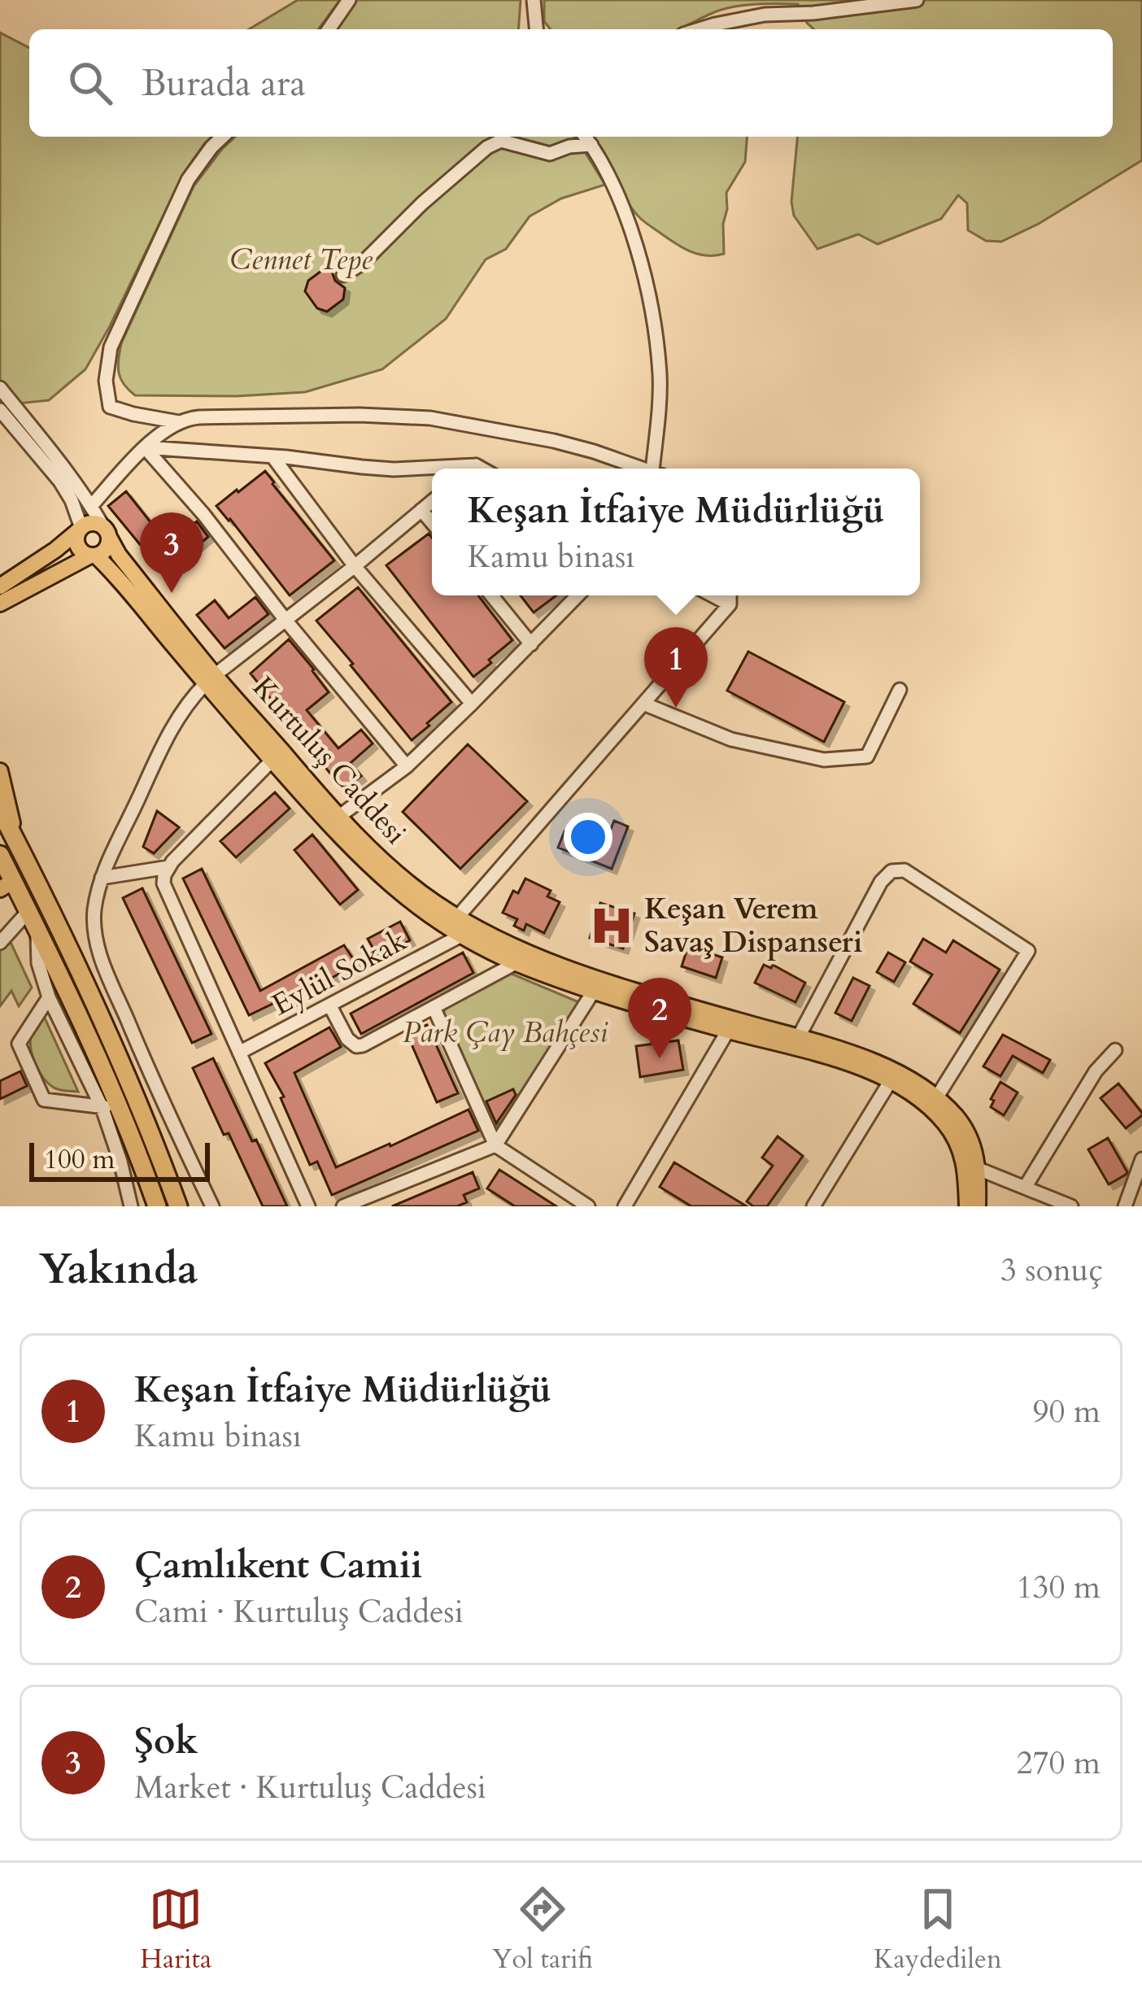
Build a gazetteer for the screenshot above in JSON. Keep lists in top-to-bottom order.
{
  "streets": {
    "main road": ["Kurtuluş Caddesi"],
    "street": ["Eylül Sokak"]
  },
  "crossings": [
    ["Kurtuluş Caddesi", "Eylül Sokak"]
  ],
  "parks": ["Cennet Tepe", "Park Çay Bahçesi"],
  "places": {
    "hospital": ["Keşan Verem Savaş Dispanseri"]
  },
  "scale_bar": "100 m",
  "page": {
    "search": "Burada ara",
    "popup": ["Keşan İtfaiye Müdürlüğü", "Kamu binası"],
    "pins": ["3", "1", "2"],
    "scale": "100 m",
    "heading": ["Yakında", "3 sonuç"],
    "list": [
      {
        "mark": "1",
        "name": "Keşan İtfaiye Müdürlüğü",
        "note": "Kamu binası",
        "value": "90 m"
      },
      {
        "mark": "2",
        "name": "Çamlıkent Camii",
        "note": "Cami · Kurtuluş Caddesi",
        "value": "130 m"
      },
      {
        "mark": "3",
        "name": "Şok",
        "note": "Market · Kurtuluş Caddesi",
        "value": "270 m"
      }
    ],
    "nav": ["Harita", "Yol tarifi", "Kaydedilen"]
  }
}
